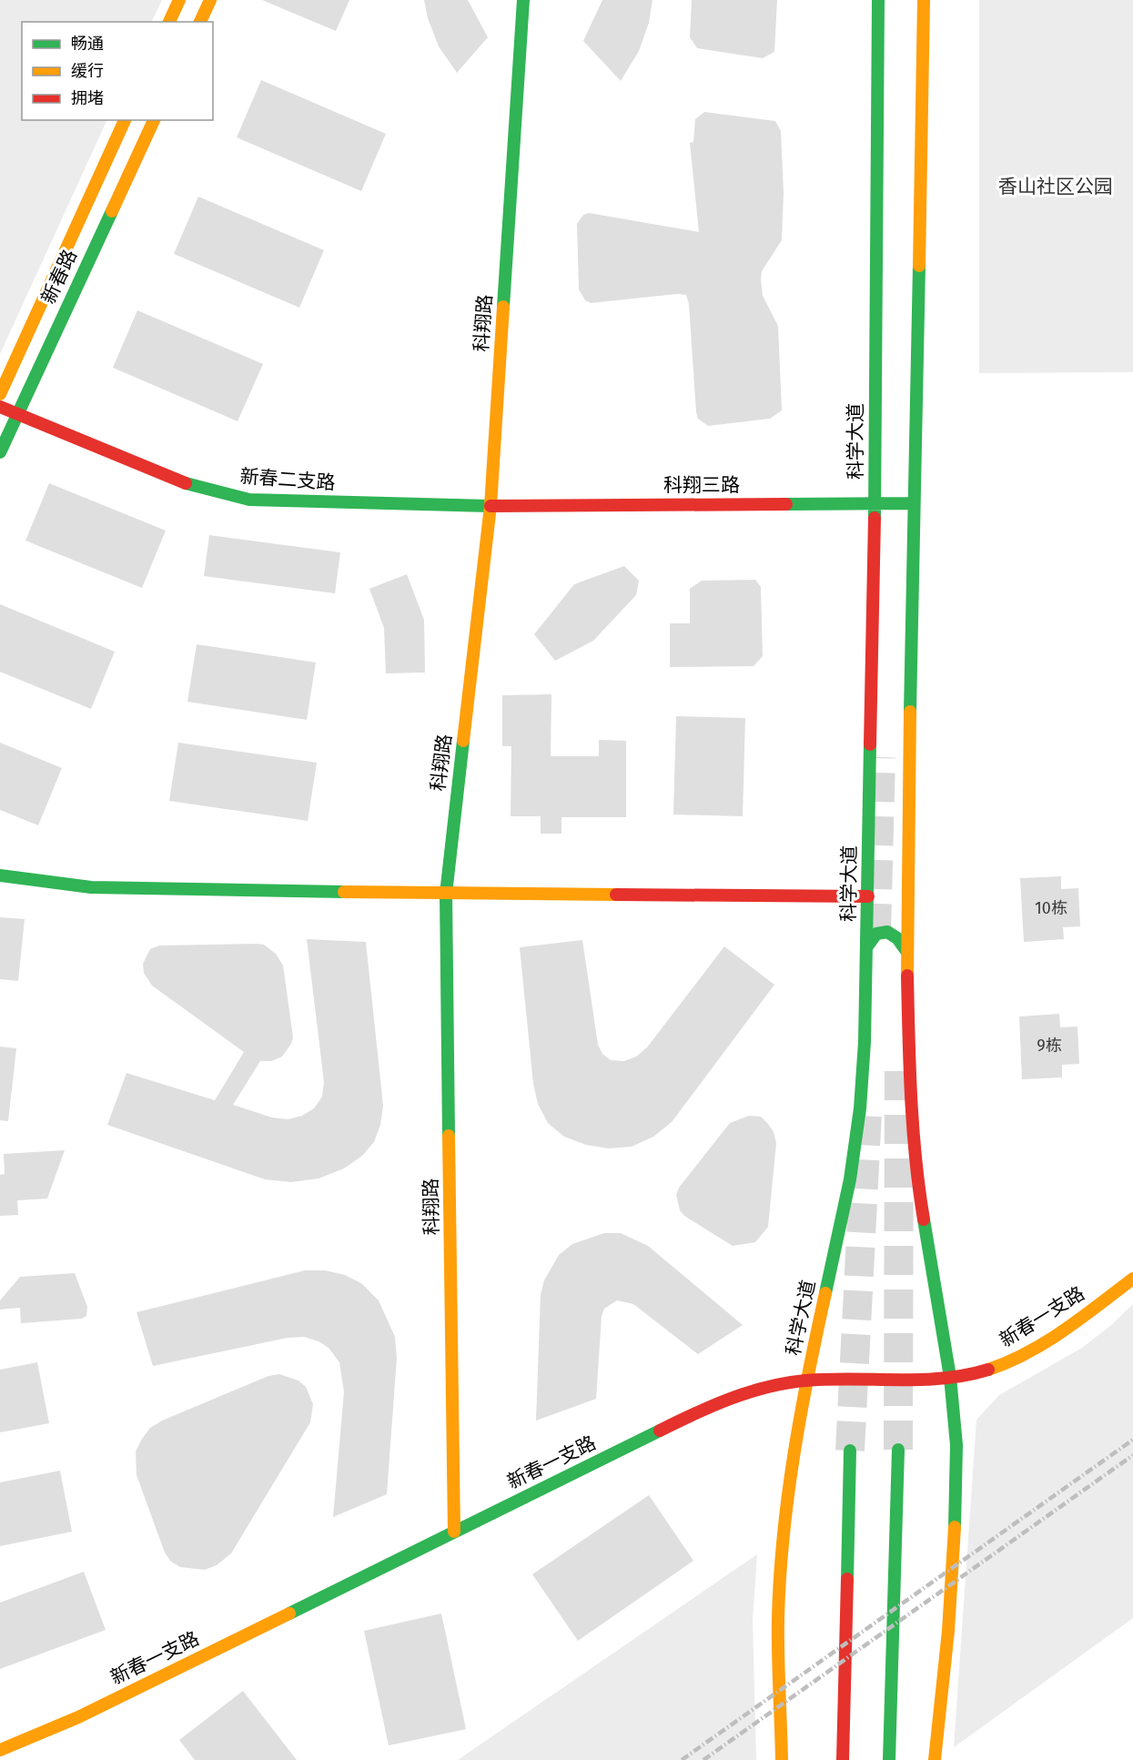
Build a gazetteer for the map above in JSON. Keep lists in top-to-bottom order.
{
  "streets": {
    "main road": [
      "新春路",
      "科翔路",
      "科学大道",
      "新春二支路",
      "科翔三路",
      "新春一支路"
    ]
  },
  "crossings": [
    ["新春路", "新春二支路"],
    ["科翔路", "新春二支路"],
    ["科翔路", "科翔三路"],
    ["科翔路", "新春一支路"],
    ["科学大道", "科翔三路"],
    ["科学大道", "新春一支路"],
    ["新春二支路", "科翔三路"]
  ],
  "parks": ["香山社区公园"],
  "house_numbers": ["10栋", "9栋"],
  "legend": ["畅通", "缓行", "拥堵"]
}
